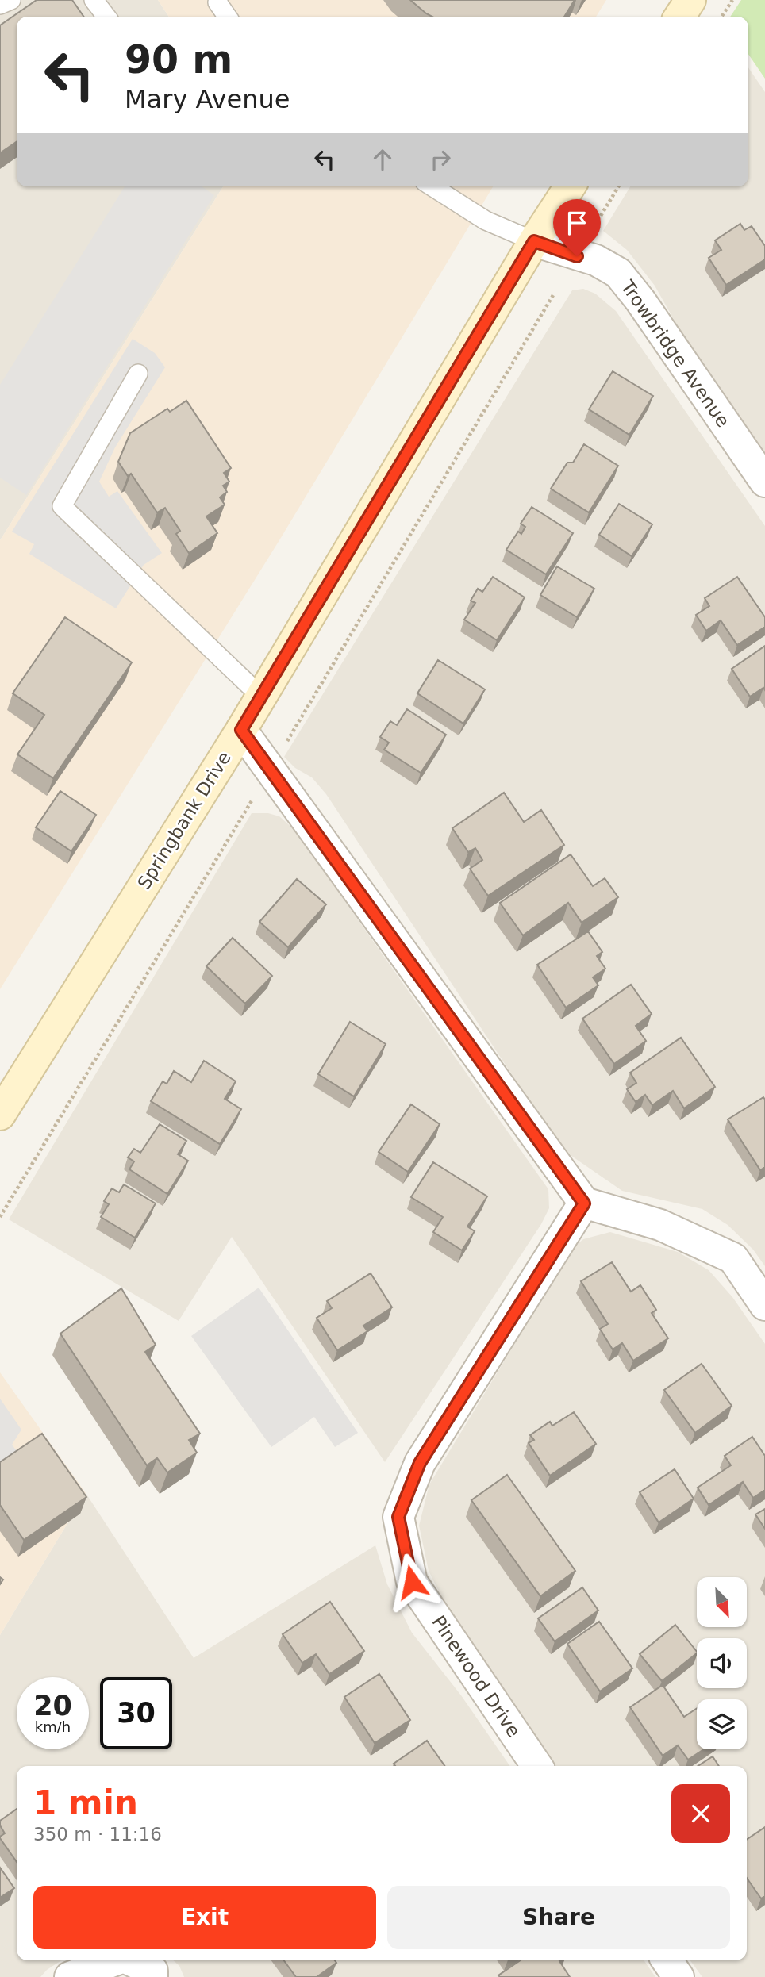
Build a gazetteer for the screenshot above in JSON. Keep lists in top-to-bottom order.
{
  "streets": {
    "main road": ["Springbank Drive"],
    "street": ["Trowbridge Avenue", "Pinewood Drive"]
  },
  "crossings": [
    ["Trowbridge Avenue", "Springbank Drive"]
  ],
  "north": "bottom right",
  "page": {
    "turn": ["90 m", "Mary Avenue"],
    "speed": "20 km/h",
    "limit": "30",
    "heading": ["1 min", "350 m · 11:16"],
    "buttons": ["Exit", "Share"]
  }
}
